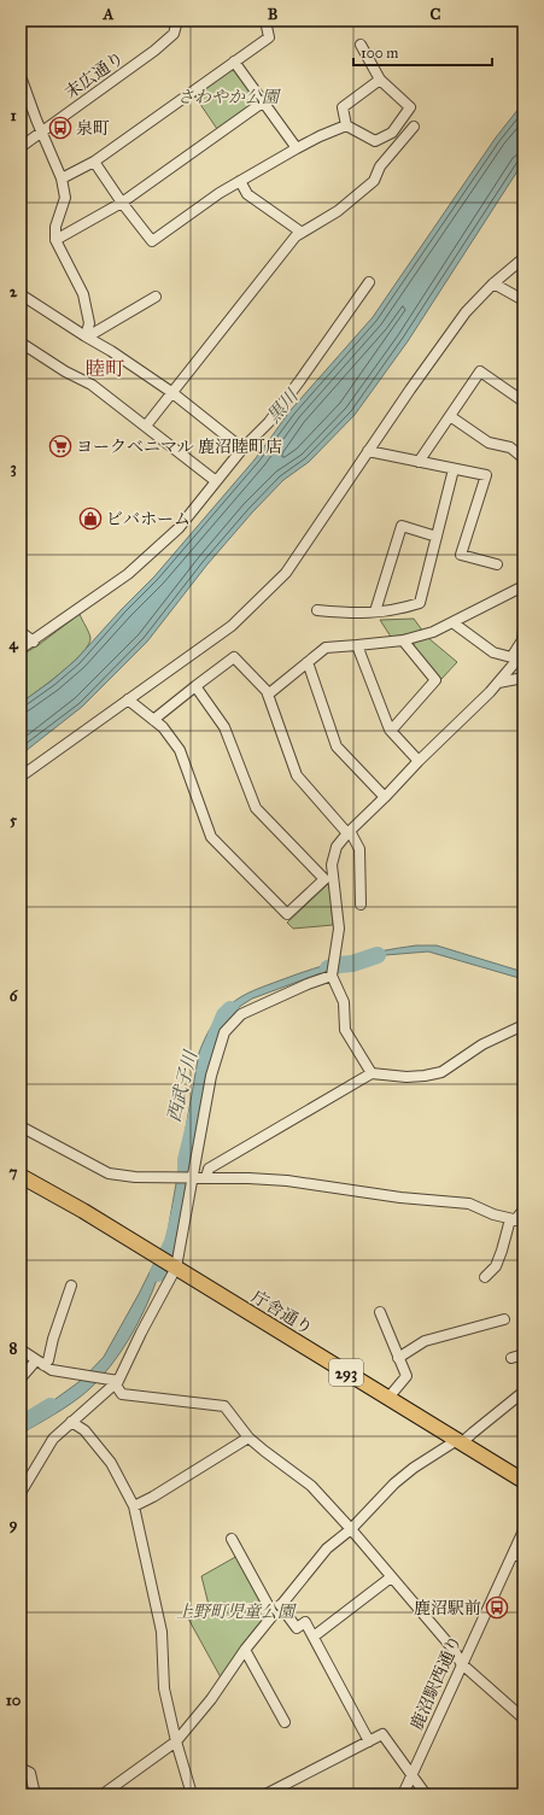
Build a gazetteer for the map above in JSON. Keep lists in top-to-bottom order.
{
  "streets": {
    "highway": ["庁舎通り", "293"],
    "street": ["末広通り", "鹿沼駅西通り"]
  },
  "districts": ["睦町"],
  "water": ["黒川", "西武子川"],
  "parks": ["さわやか公園", "上野町児童公園"],
  "places": {
    "bus stop": ["泉町", "鹿沼駅前"],
    "supermarket": ["ヨークベニマル 鹿沼睦町店"],
    "shop": ["ビバホーム"]
  },
  "scale_bar": "100 m",
  "grid": {
    "columns": ["A", "B", "C"],
    "rows": [
      "1",
      "2",
      "3",
      "4",
      "5",
      "6",
      "7",
      "8",
      "9",
      "10"
    ]
  }
}
